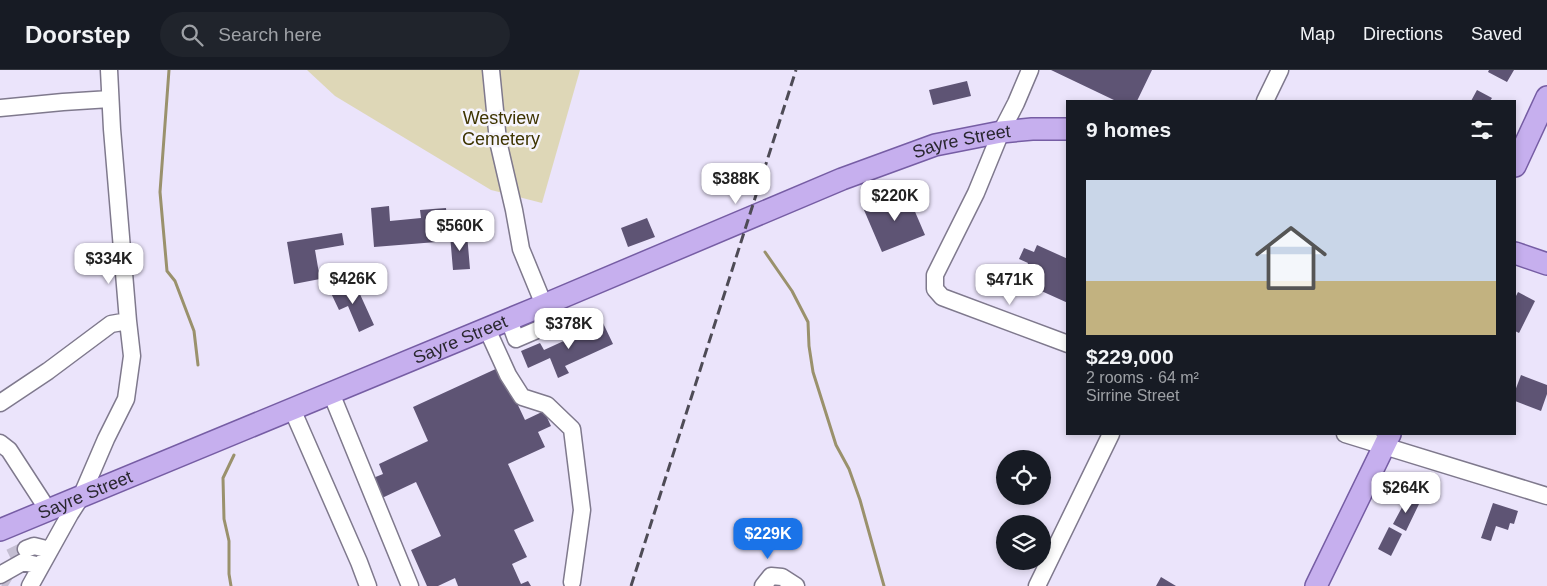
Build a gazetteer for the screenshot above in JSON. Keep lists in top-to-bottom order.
{
  "streets": {
    "main road": ["Sayre Street"]
  },
  "parks": ["Westview Cemetery"],
  "page": {
    "header": "Doorstep",
    "search": "Search here",
    "nav": ["Map", "Directions", "Saved"],
    "heading": "9 homes",
    "list": [
      {
        "name": "$229,000",
        "note": "2 rooms · 64 m² · Sirrine Street"
      }
    ],
    "price": [
      "$388K",
      "$220K",
      "$560K",
      "$334K",
      "$426K",
      "$471K",
      "$378K",
      "$264K",
      "$229K"
    ]
  }
}
